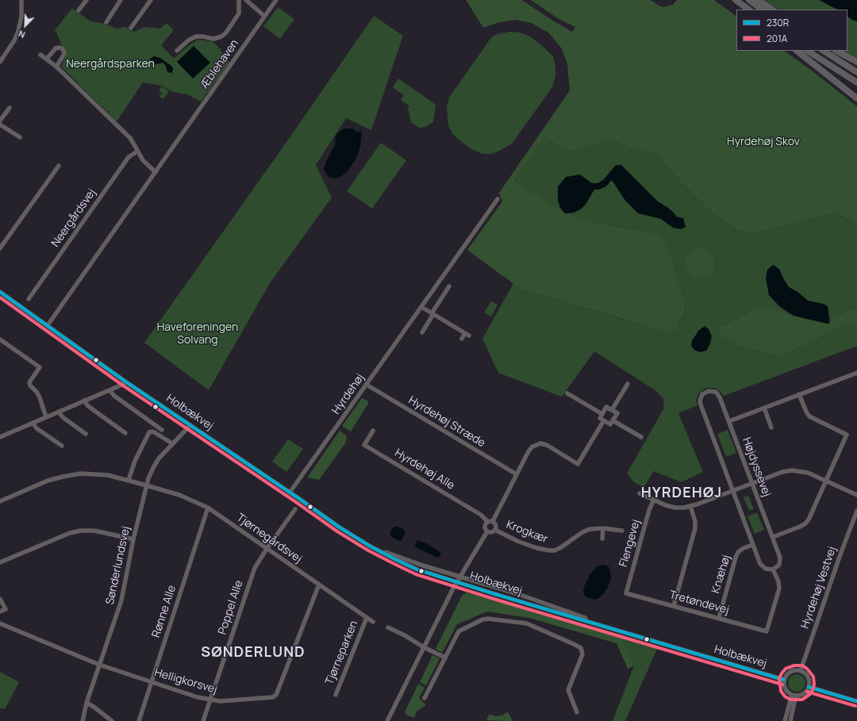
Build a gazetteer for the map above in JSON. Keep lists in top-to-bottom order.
{
  "streets": {
    "street": [
      "Æblehaven",
      "Neergårdsvej",
      "Hyrdehøj",
      "Holbækvej",
      "Hyrdehøj Stræde",
      "Højdyssevej",
      "Hyrdehøj Alle",
      "Krogkær",
      "Tjørnegårdsvej",
      "Flengevej",
      "Sønderlundsvej",
      "Knæhøj",
      "Hyrdehøj Vestvej",
      "Tretøndevej",
      "Poppel Alle",
      "Rønne Alle",
      "Tjørneparken",
      "Helligkorsvej"
    ]
  },
  "crossings": [
    ["Æblehaven", "Holbækvej"],
    ["Hyrdehøj", "Holbækvej"],
    ["Hyrdehøj", "Hyrdehøj Stræde"],
    ["Holbækvej", "Sønderlundsvej"],
    ["Holbækvej", "Hyrdehøj Vestvej"],
    ["Højdyssevej", "Knæhøj"],
    ["Højdyssevej", "Tretøndevej"],
    ["Hyrdehøj Alle", "Krogkær"],
    ["Tjørnegårdsvej", "Sønderlundsvej"],
    ["Tjørnegårdsvej", "Poppel Alle"],
    ["Tjørnegårdsvej", "Rønne Alle"],
    ["Tjørnegårdsvej", "Tjørneparken"],
    ["Tjørnegårdsvej", "Helligkorsvej"],
    ["Flengevej", "Tretøndevej"],
    ["Sønderlundsvej", "Helligkorsvej"],
    ["Knæhøj", "Tretøndevej"],
    ["Poppel Alle", "Helligkorsvej"],
    ["Rønne Alle", "Helligkorsvej"]
  ],
  "districts": ["HYRDEHØJ", "SØNDERLUND"],
  "parks": ["Neergårdsparken", "Hyrdehøj Skov", "Haveforeningen Solvang"],
  "lines": ["transit line 230R", "transit line 201A"],
  "legend": ["230R", "201A"],
  "north": "bottom left"
}
